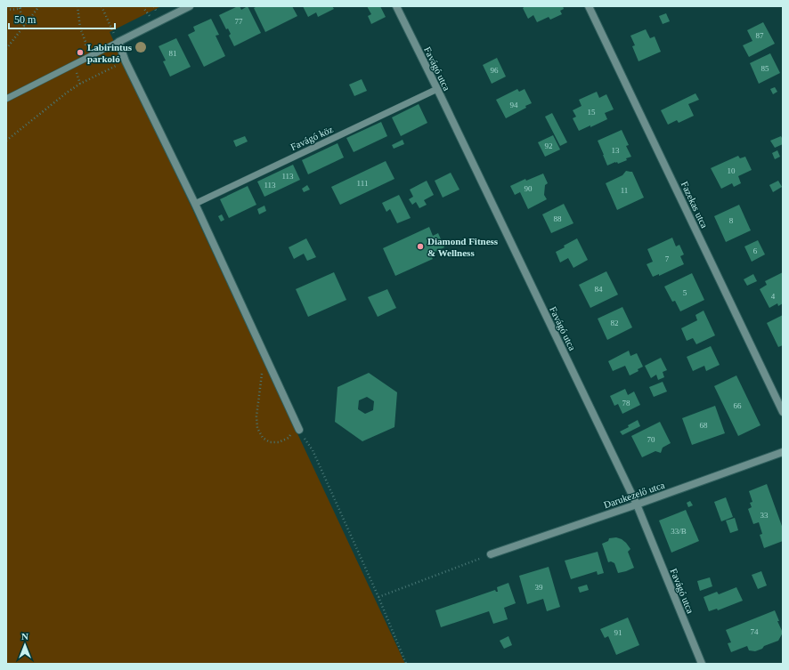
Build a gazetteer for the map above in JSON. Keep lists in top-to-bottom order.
{
  "streets": {
    "street": ["Favágó utca", "Fazekas utca", "Darukezelő utca"],
    "lane": ["Favágó köz"]
  },
  "crossings": [
    ["Favágó utca", "Favágó köz"],
    ["Favágó utca", "Darukezelő utca"]
  ],
  "places": ["Labirintus parkoló", "Diamond Fitness & Wellness"],
  "house_numbers": [
    "77",
    "87",
    "81",
    "85",
    "96",
    "94",
    "15",
    "92",
    "13",
    "10",
    "113",
    "111",
    "113",
    "90",
    "11",
    "88",
    "8",
    "6",
    "7",
    "84",
    "5",
    "4",
    "82",
    "78",
    "66",
    "68",
    "70",
    "33",
    "33/B",
    "39",
    "74",
    "91"
  ],
  "scale_bar": "50 m",
  "north": "top"
}
